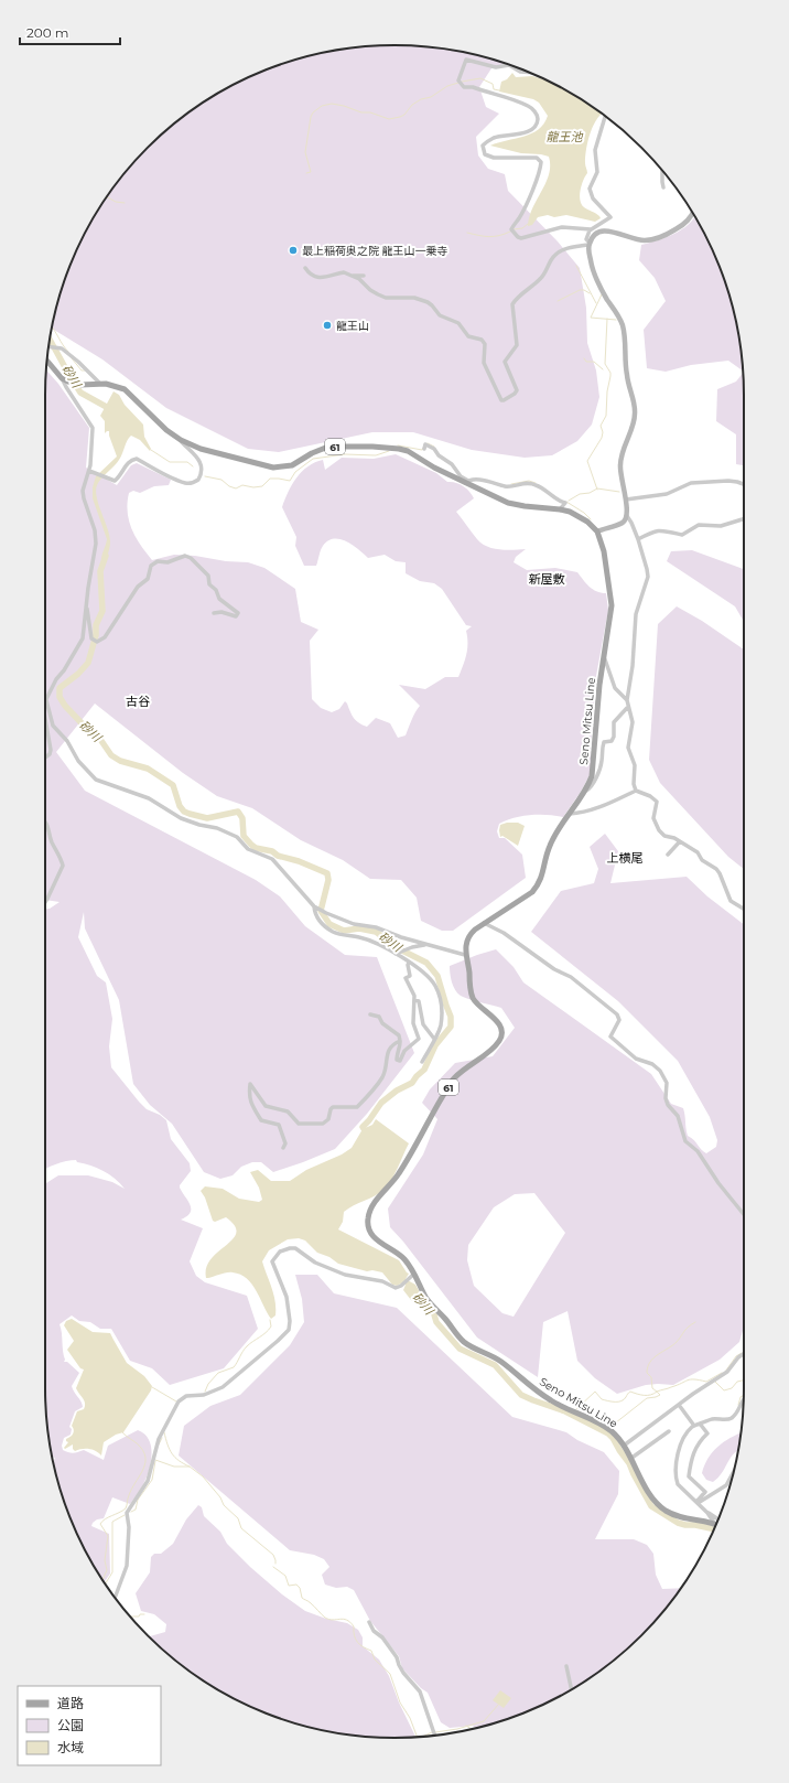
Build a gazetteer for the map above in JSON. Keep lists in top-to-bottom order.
{
  "streets": {
    "main road": ["61", "Seno Mitsu Line"]
  },
  "crossings": [
    ["61", "Seno Mitsu Line"]
  ],
  "districts": ["新屋敷", "古谷", "上横尾"],
  "water": ["龍王池", "砂川"],
  "places": ["最上稲荷奥之院 龍王山一乗寺", "龍王山"],
  "legend": ["道路", "公園", "水域"],
  "scale_bar": "200 m"
}
